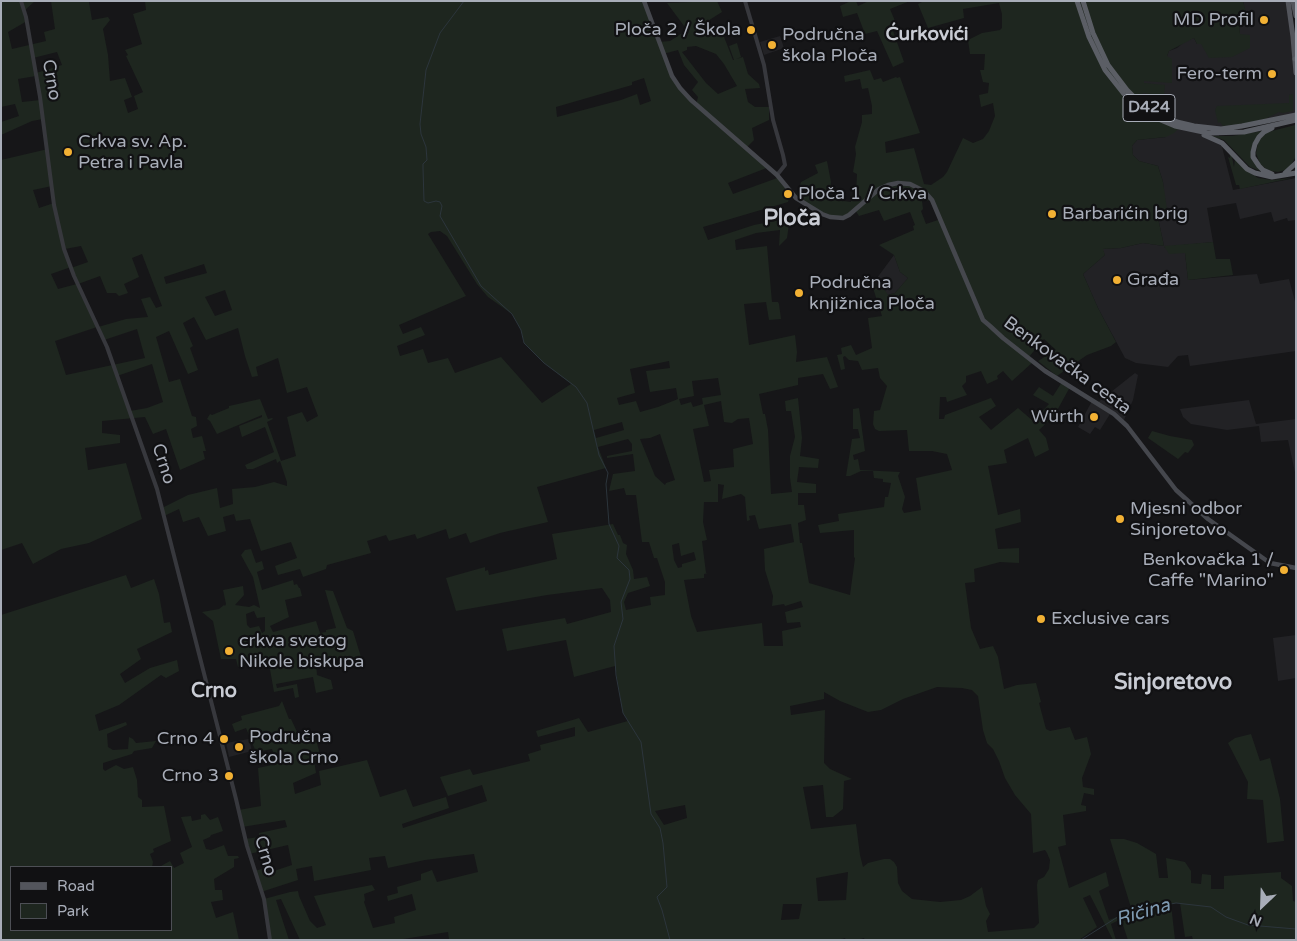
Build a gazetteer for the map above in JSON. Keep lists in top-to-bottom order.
{
  "streets": {
    "highway": ["D424"],
    "main road": ["Benkovačka cesta"],
    "street": ["Crno"]
  },
  "districts": [
    "Ćurkovići",
    "Ploča",
    "Sinjoretovo",
    "Crno"
  ],
  "water": ["Ričina"],
  "places": [
    "MD Profil",
    "Ploča 2 / Škola",
    "Područna škola Ploča",
    "Fero-term",
    "Crkva sv. Ap. Petra i Pavla",
    "Ploča 1 / Crkva",
    "Barbarićin brig",
    "Građa",
    "Područna knjižnica Ploča",
    "Würth",
    "Mjesni odbor Sinjoretovo",
    "Benkovačka 1 / Caffe \"Marino\"",
    "Exclusive cars",
    "crkva svetog Nikole biskupa",
    "Crno 4",
    "Područna škola Crno",
    "Crno 3"
  ],
  "legend": ["Road", "Park"],
  "north": "bottom left"
}
